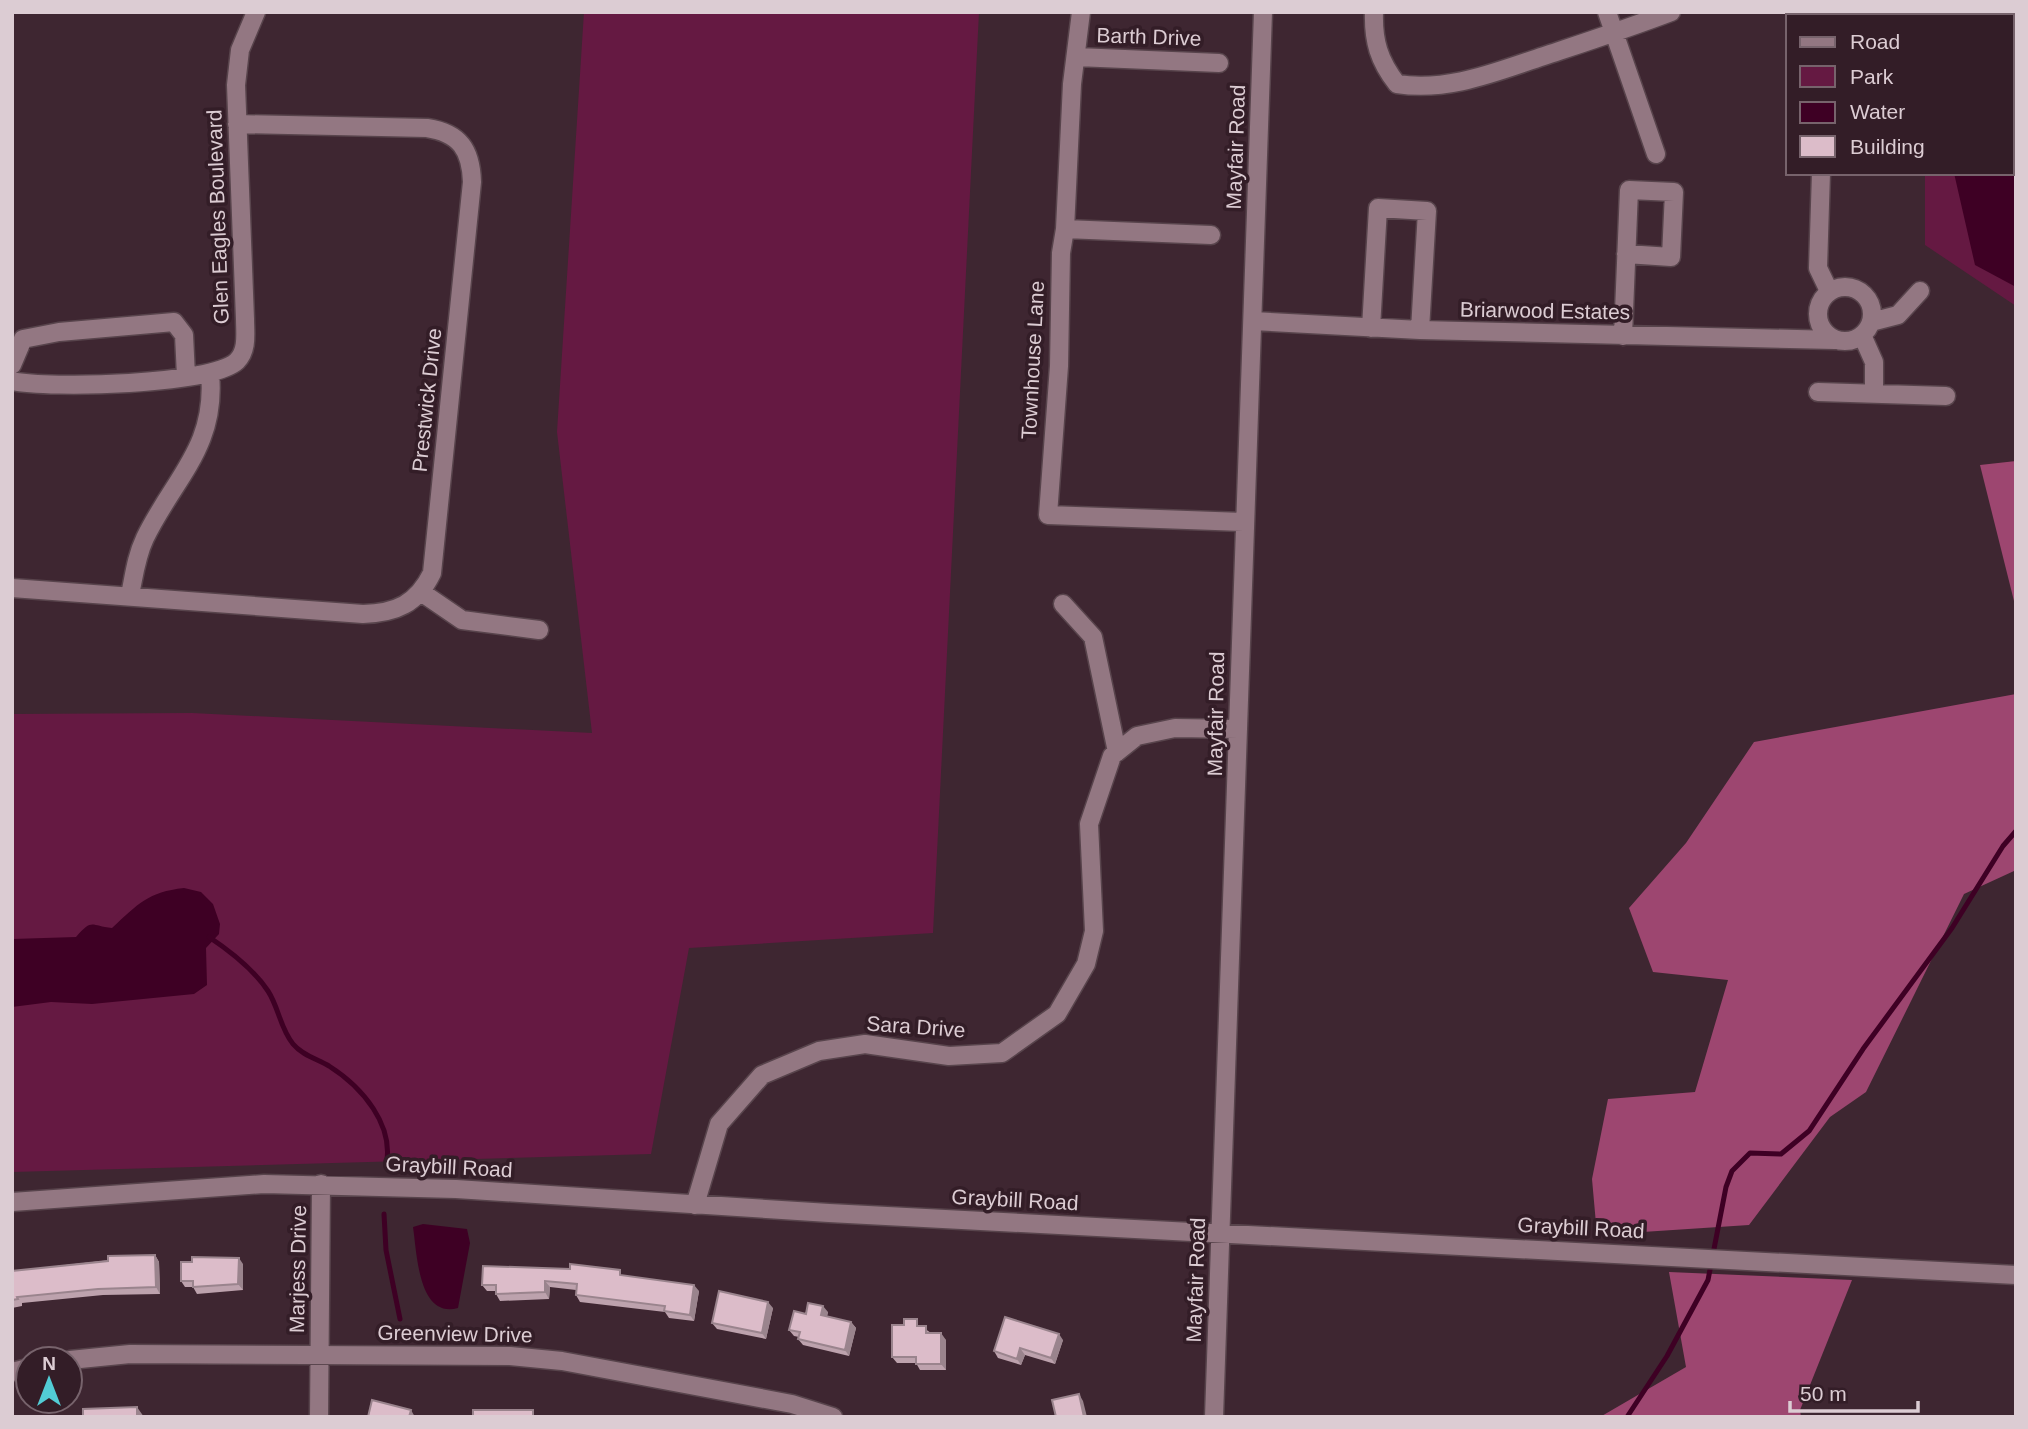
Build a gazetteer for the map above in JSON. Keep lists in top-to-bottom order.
{
  "streets": {
    "street": [
      "Barth Drive",
      "Mayfair Road",
      "Glen Eagles Boulevard",
      "Briarwood Estates",
      "Townhouse Lane",
      "Prestwick Drive",
      "Sara Drive",
      "Graybill Road",
      "Marjess Drive",
      "Greenview Drive"
    ]
  },
  "crossings": [
    ["Barth Drive", "Townhouse Lane"],
    ["Mayfair Road", "Briarwood Estates"],
    ["Mayfair Road", "Townhouse Lane"],
    ["Mayfair Road", "Graybill Road"],
    ["Glen Eagles Boulevard", "Prestwick Drive"],
    ["Sara Drive", "Graybill Road"],
    ["Graybill Road", "Marjess Drive"],
    ["Marjess Drive", "Greenview Drive"]
  ],
  "legend": [
    "Road",
    "Park",
    "Water",
    "Building"
  ],
  "scale_bar": "50 m",
  "north": "top"
}
